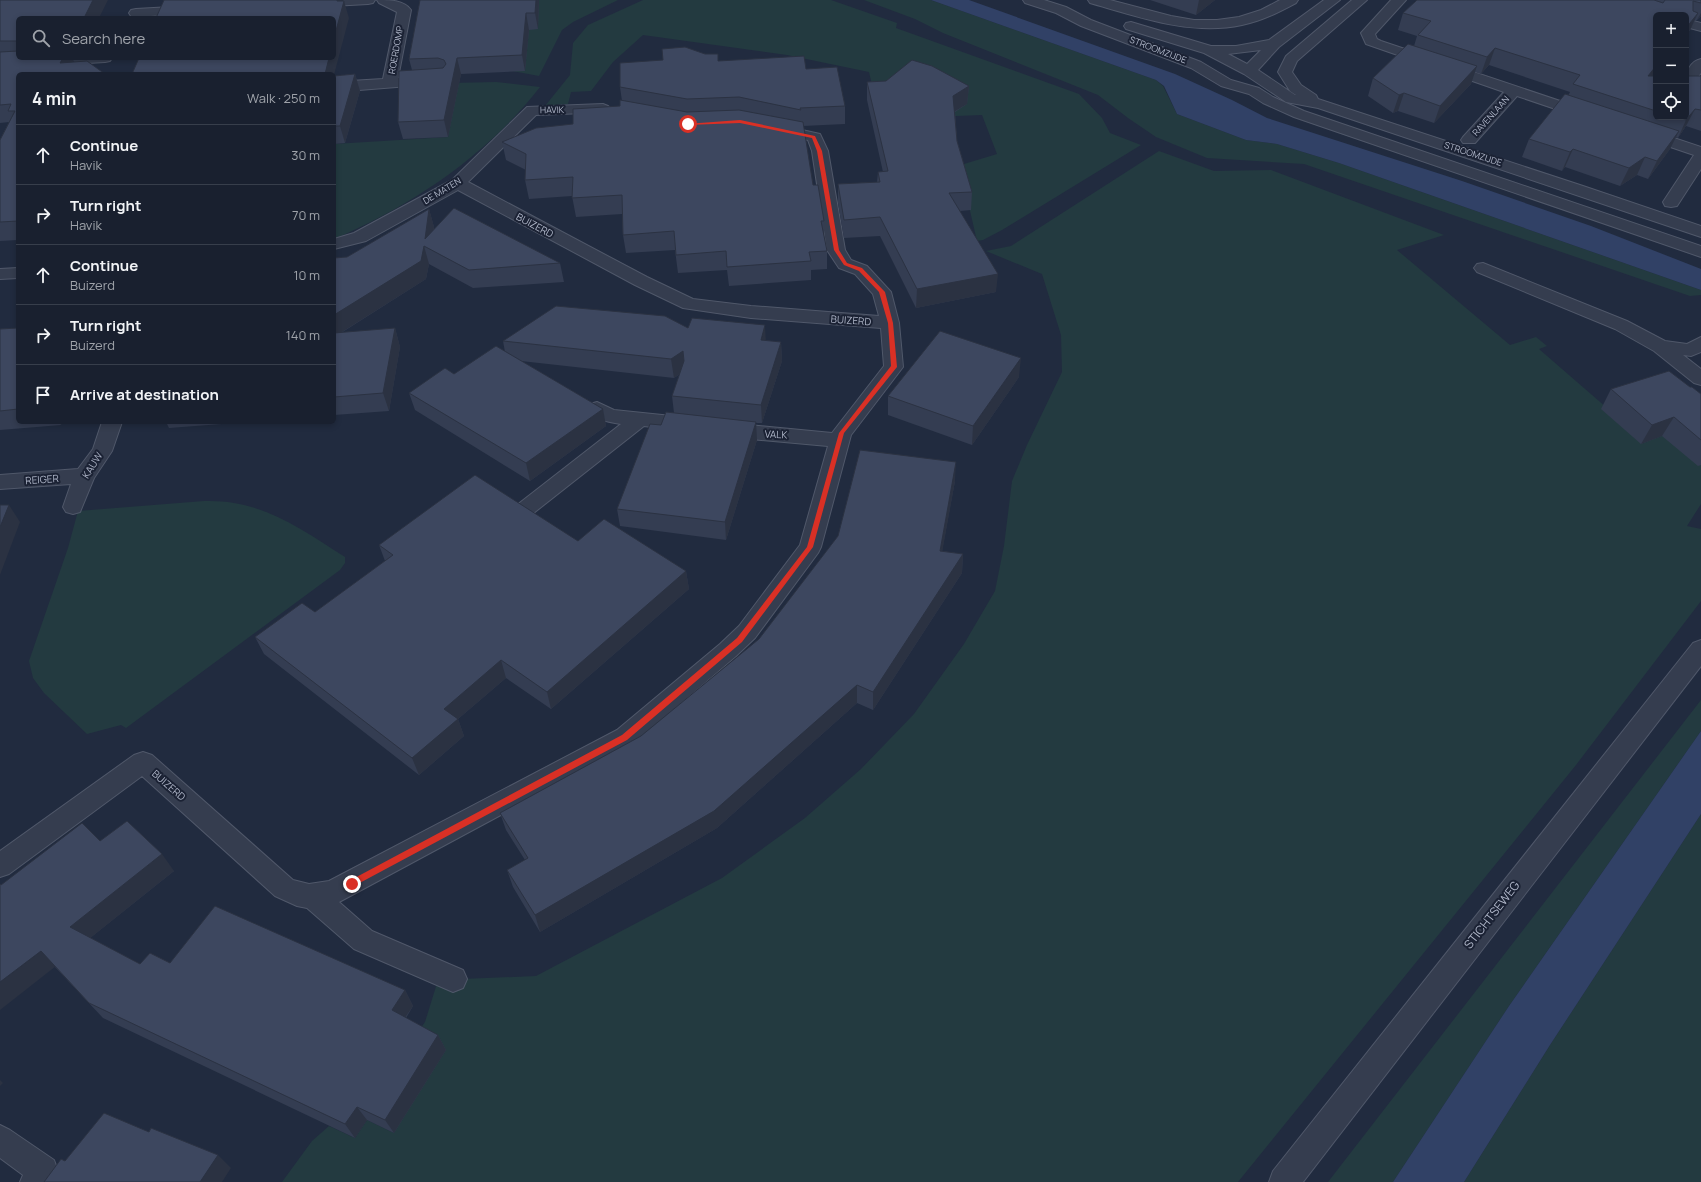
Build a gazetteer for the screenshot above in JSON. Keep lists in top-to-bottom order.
{
  "streets": {
    "street": [
      "ROERDOMP",
      "STROOMZIJDE",
      "HAVIK",
      "RAVENLAAN",
      "DE MATEN",
      "BUIZERD",
      "VALK",
      "KAUW",
      "REIGER",
      "STICHTSEWEG"
    ]
  },
  "crossings": [
    ["HAVIK", "DE MATEN"],
    ["DE MATEN", "BUIZERD"],
    ["BUIZERD", "VALK"],
    ["KAUW", "REIGER"]
  ],
  "page": {
    "map_buttons": ["+", "−"],
    "search": "Search here",
    "heading": ["4 min", "Walk · 250 m"],
    "list": [
      ["Continue", "Havik", "30 m"],
      ["Turn right", "Havik", "70 m"],
      ["Continue", "Buizerd", "10 m"],
      ["Turn right", "Buizerd", "140 m"],
      "Arrive at destination"
    ]
  }
}
